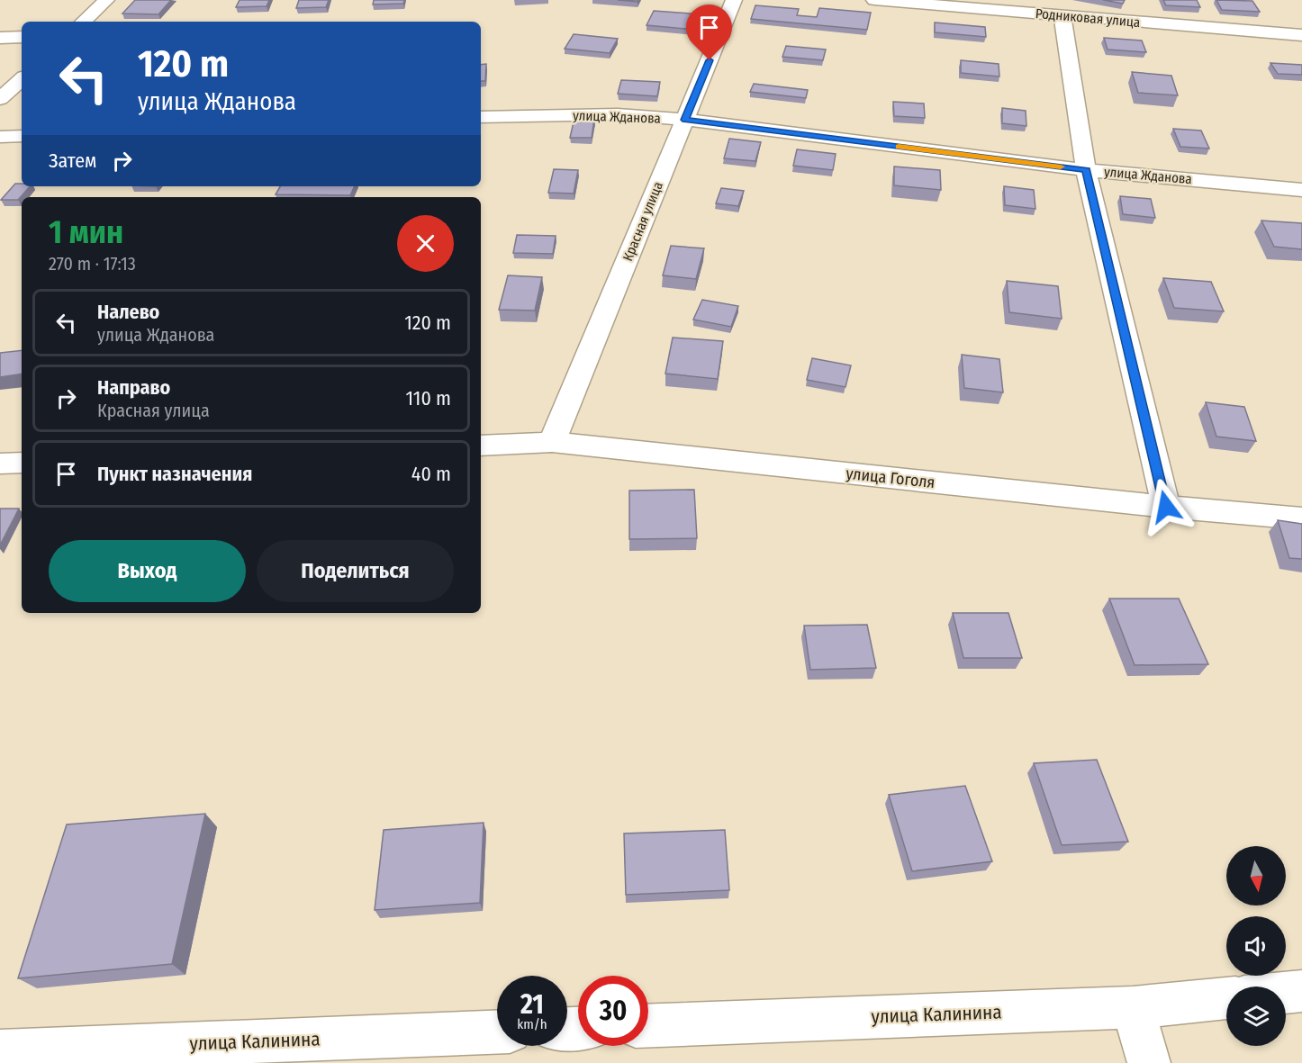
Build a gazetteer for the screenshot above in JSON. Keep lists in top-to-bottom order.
{
  "streets": {
    "street": [
      "Родниковая улица",
      "улица Жданова",
      "Красная улица",
      "улица Гоголя",
      "улица Калинина"
    ]
  },
  "crossings": [
    ["улица Жданова", "Красная улица"],
    ["Красная улица", "улица Гоголя"]
  ],
  "north": "bottom",
  "page": {
    "turn": ["120 m", "улица Жданова"],
    "then": "Затем",
    "heading": ["1 мин", "270 m · 17:13"],
    "list": [
      {
        "name": "Налево",
        "note": "улица Жданова",
        "value": "120 m"
      },
      {
        "name": "Направо",
        "note": "Красная улица",
        "value": "110 m"
      },
      {
        "name": "Пункт назначения",
        "value": "40 m"
      }
    ],
    "buttons": ["Выход", "Поделиться"],
    "speed": "21 km/h",
    "limit": "30"
  }
}
